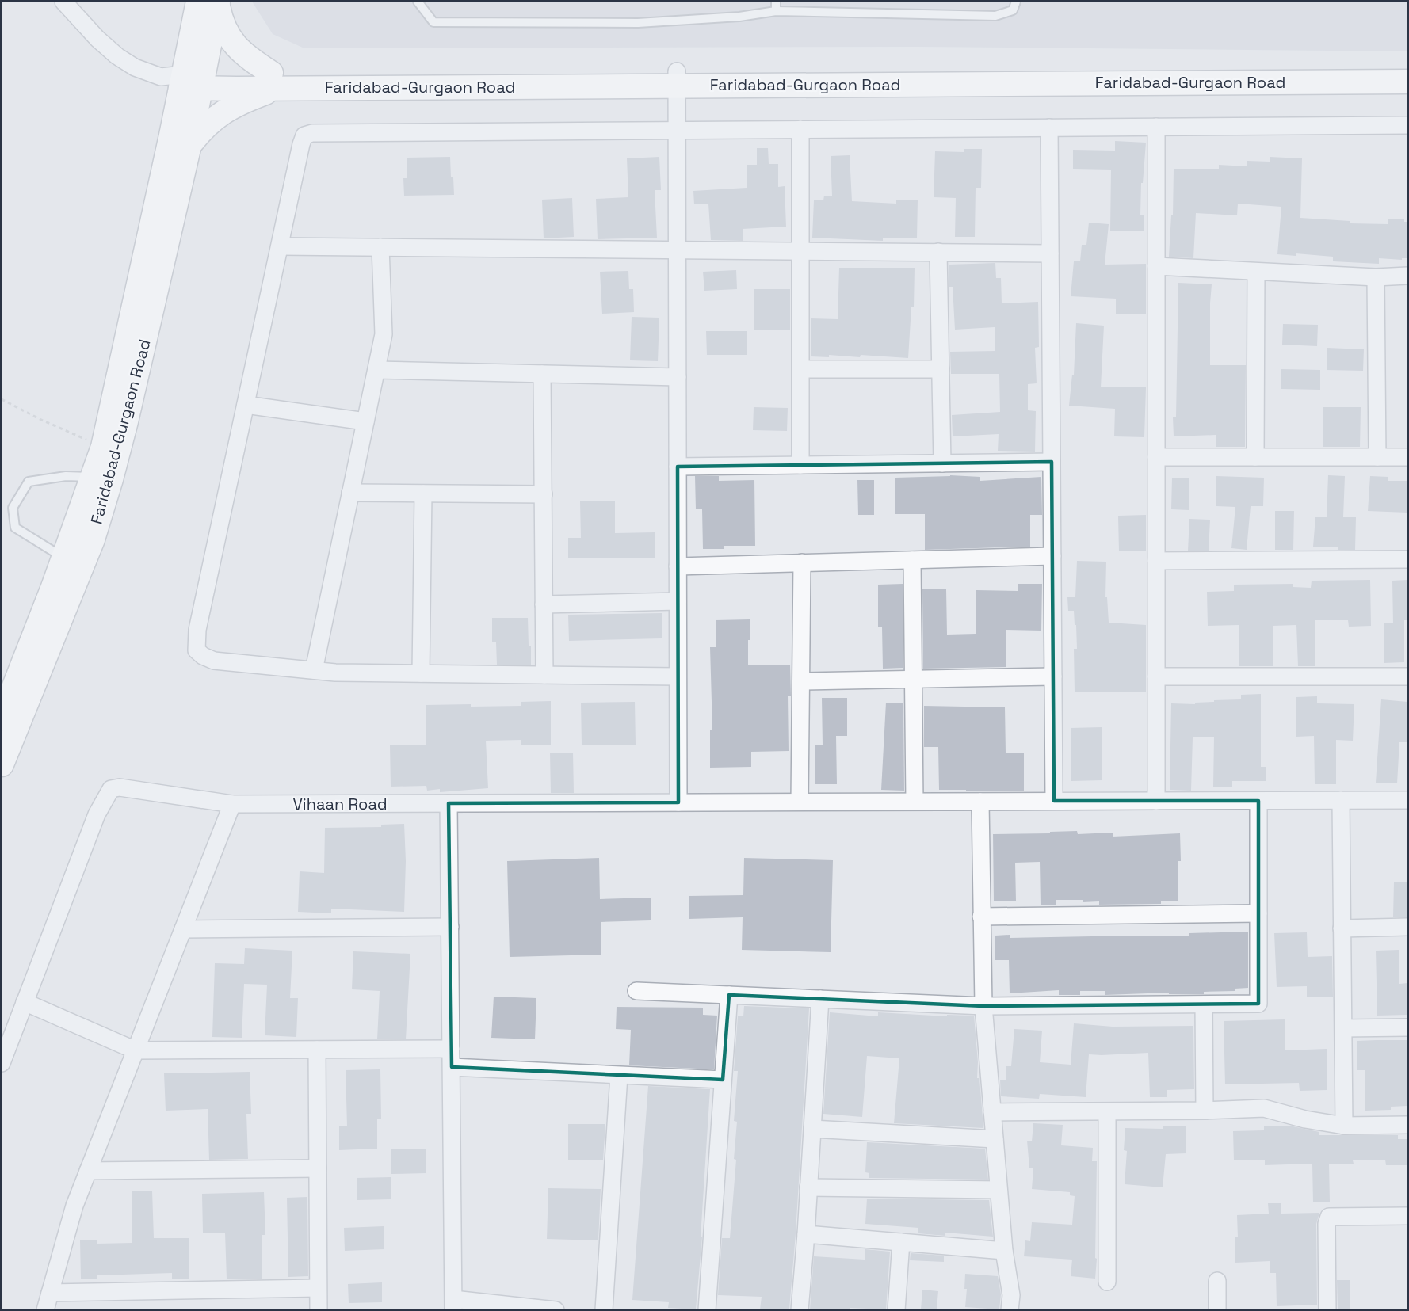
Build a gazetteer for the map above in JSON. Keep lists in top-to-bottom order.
{
  "streets": {
    "main road": ["Faridabad-Gurgaon Road"],
    "street": ["Vihaan Road"]
  }
}
